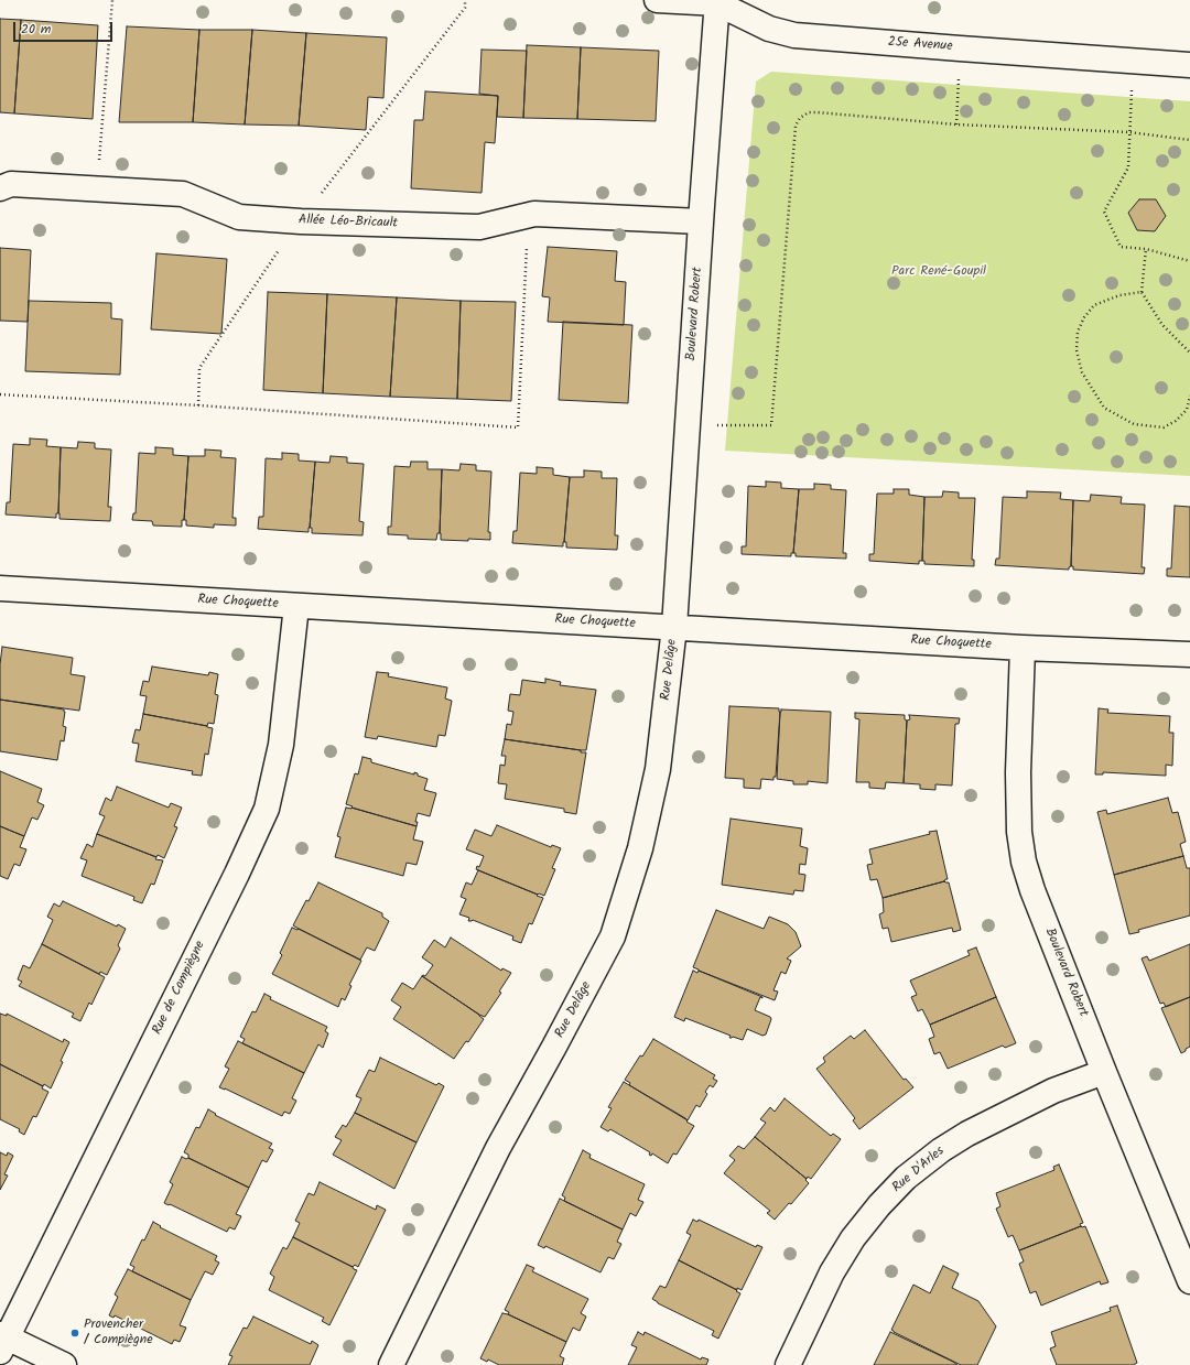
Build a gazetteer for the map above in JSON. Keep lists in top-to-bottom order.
{
  "streets": {
    "street": [
      "25e Avenue",
      "Allée Léo-Bricault",
      "Boulevard Robert",
      "Rue Choquette",
      "Rue Delâge",
      "Rue de Compiègne",
      "Rue D'Arles"
    ]
  },
  "crossings": [
    ["25e Avenue", "Boulevard Robert"],
    ["Allée Léo-Bricault", "Boulevard Robert"],
    ["Boulevard Robert", "Rue Choquette"],
    ["Boulevard Robert", "Rue Delâge"],
    ["Boulevard Robert", "Rue D'Arles"],
    ["Rue Choquette", "Rue Delâge"],
    ["Rue Choquette", "Rue de Compiègne"]
  ],
  "parks": ["Parc René-Goupil"],
  "places": ["Provencher / Compiègne"],
  "scale_bar": "20 m"
}
